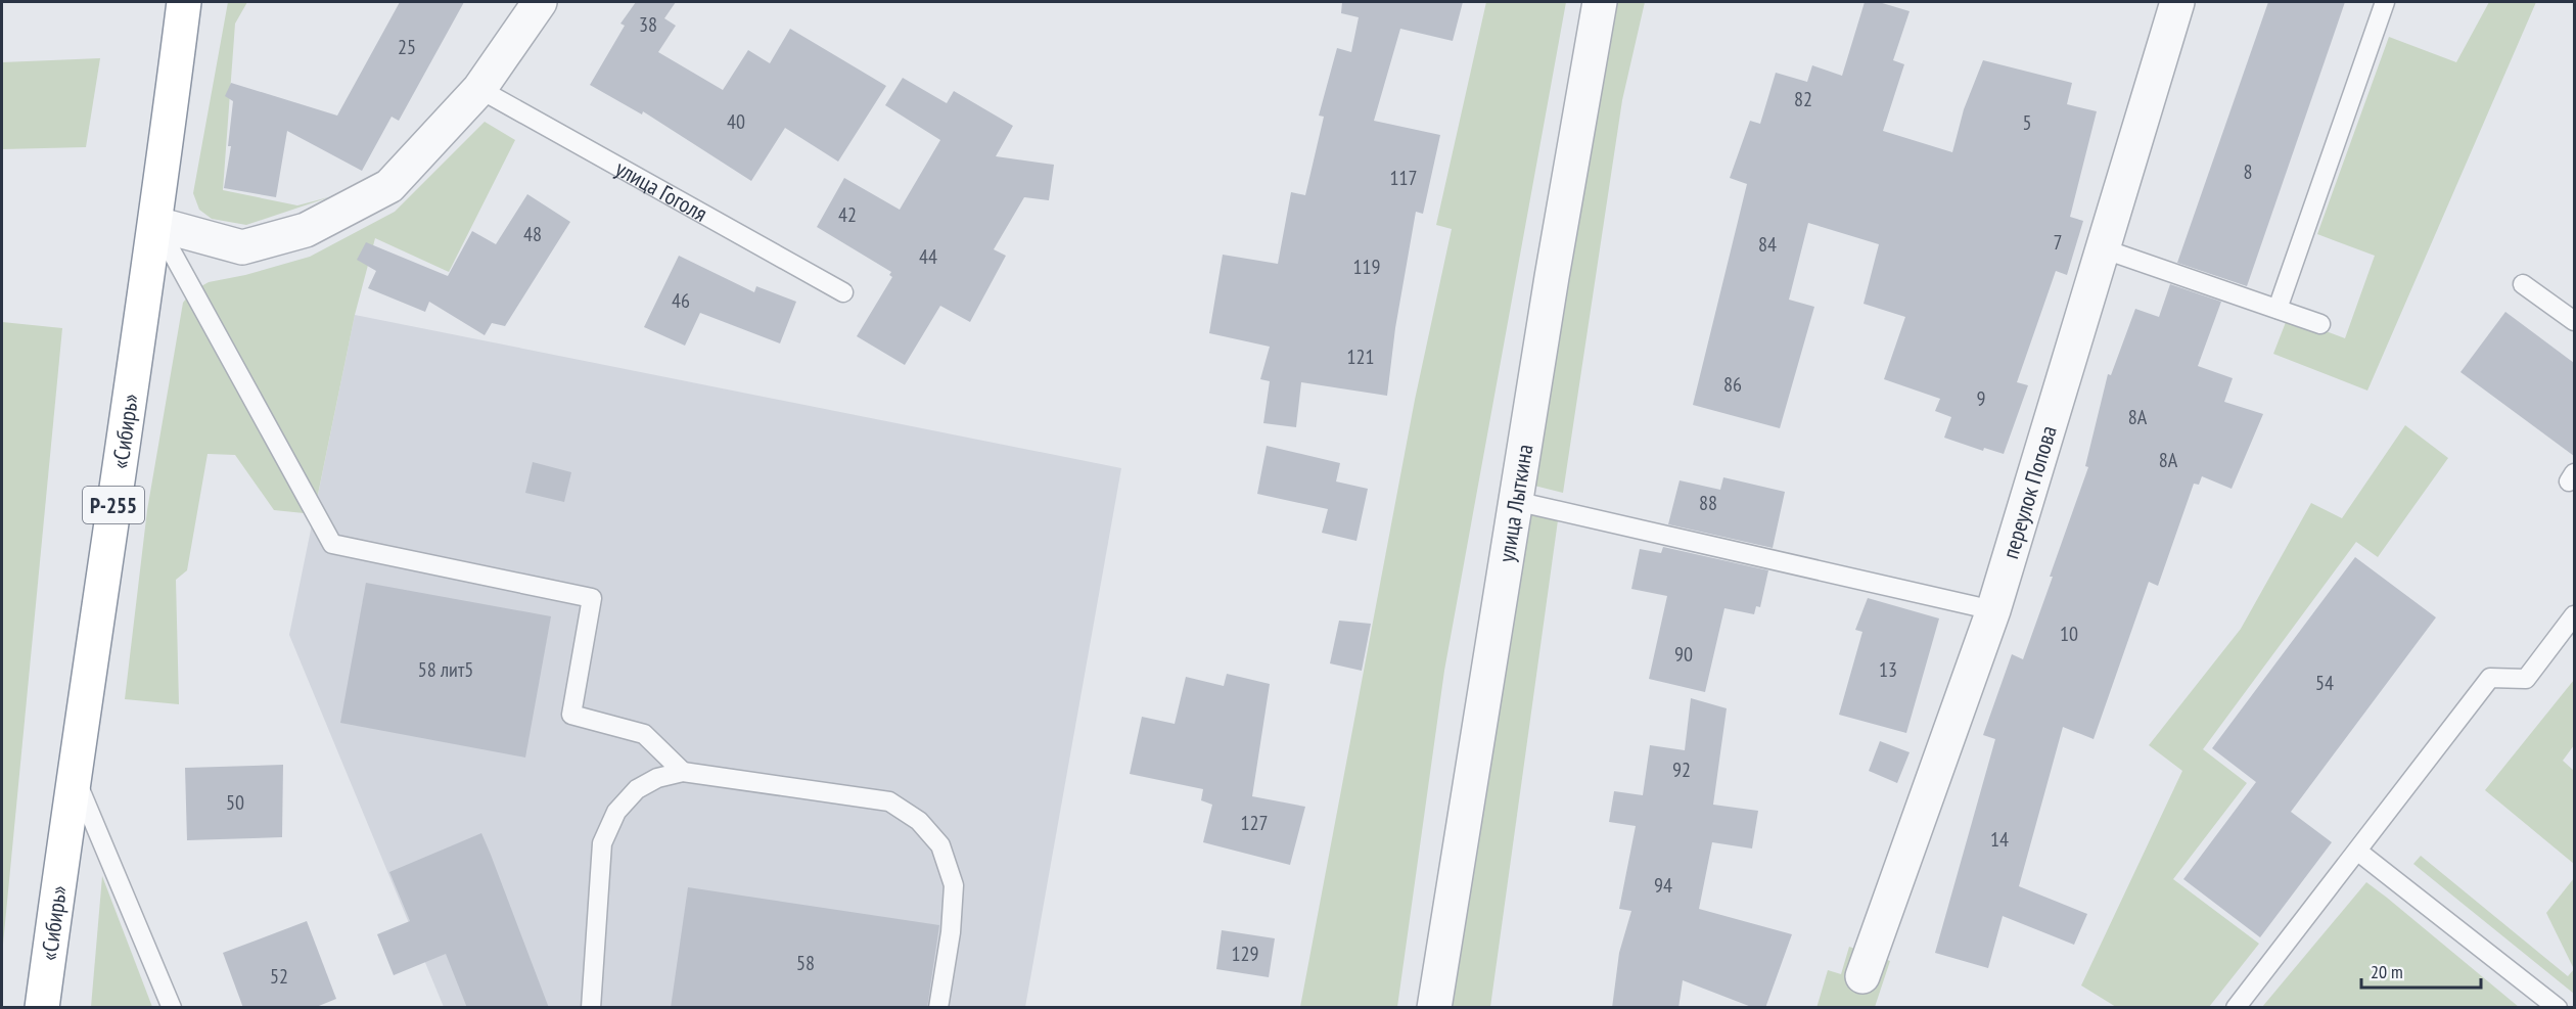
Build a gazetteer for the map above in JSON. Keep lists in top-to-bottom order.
{
  "streets": {
    "highway": ["«Сибирь»", "Р-255"],
    "street": ["переулок Попова", "улица Лыткина"],
    "lane": ["улица Гоголя"]
  },
  "house_numbers": [
    "38",
    "25",
    "82",
    "40",
    "5",
    "8",
    "117",
    "42",
    "48",
    "7",
    "84",
    "44",
    "119",
    "46",
    "121",
    "86",
    "9",
    "8А",
    "8А",
    "88",
    "10",
    "90",
    "58 лит5",
    "13",
    "54",
    "92",
    "50",
    "127",
    "14",
    "94",
    "129",
    "58",
    "52"
  ],
  "scale_bar": "20 m"
}
